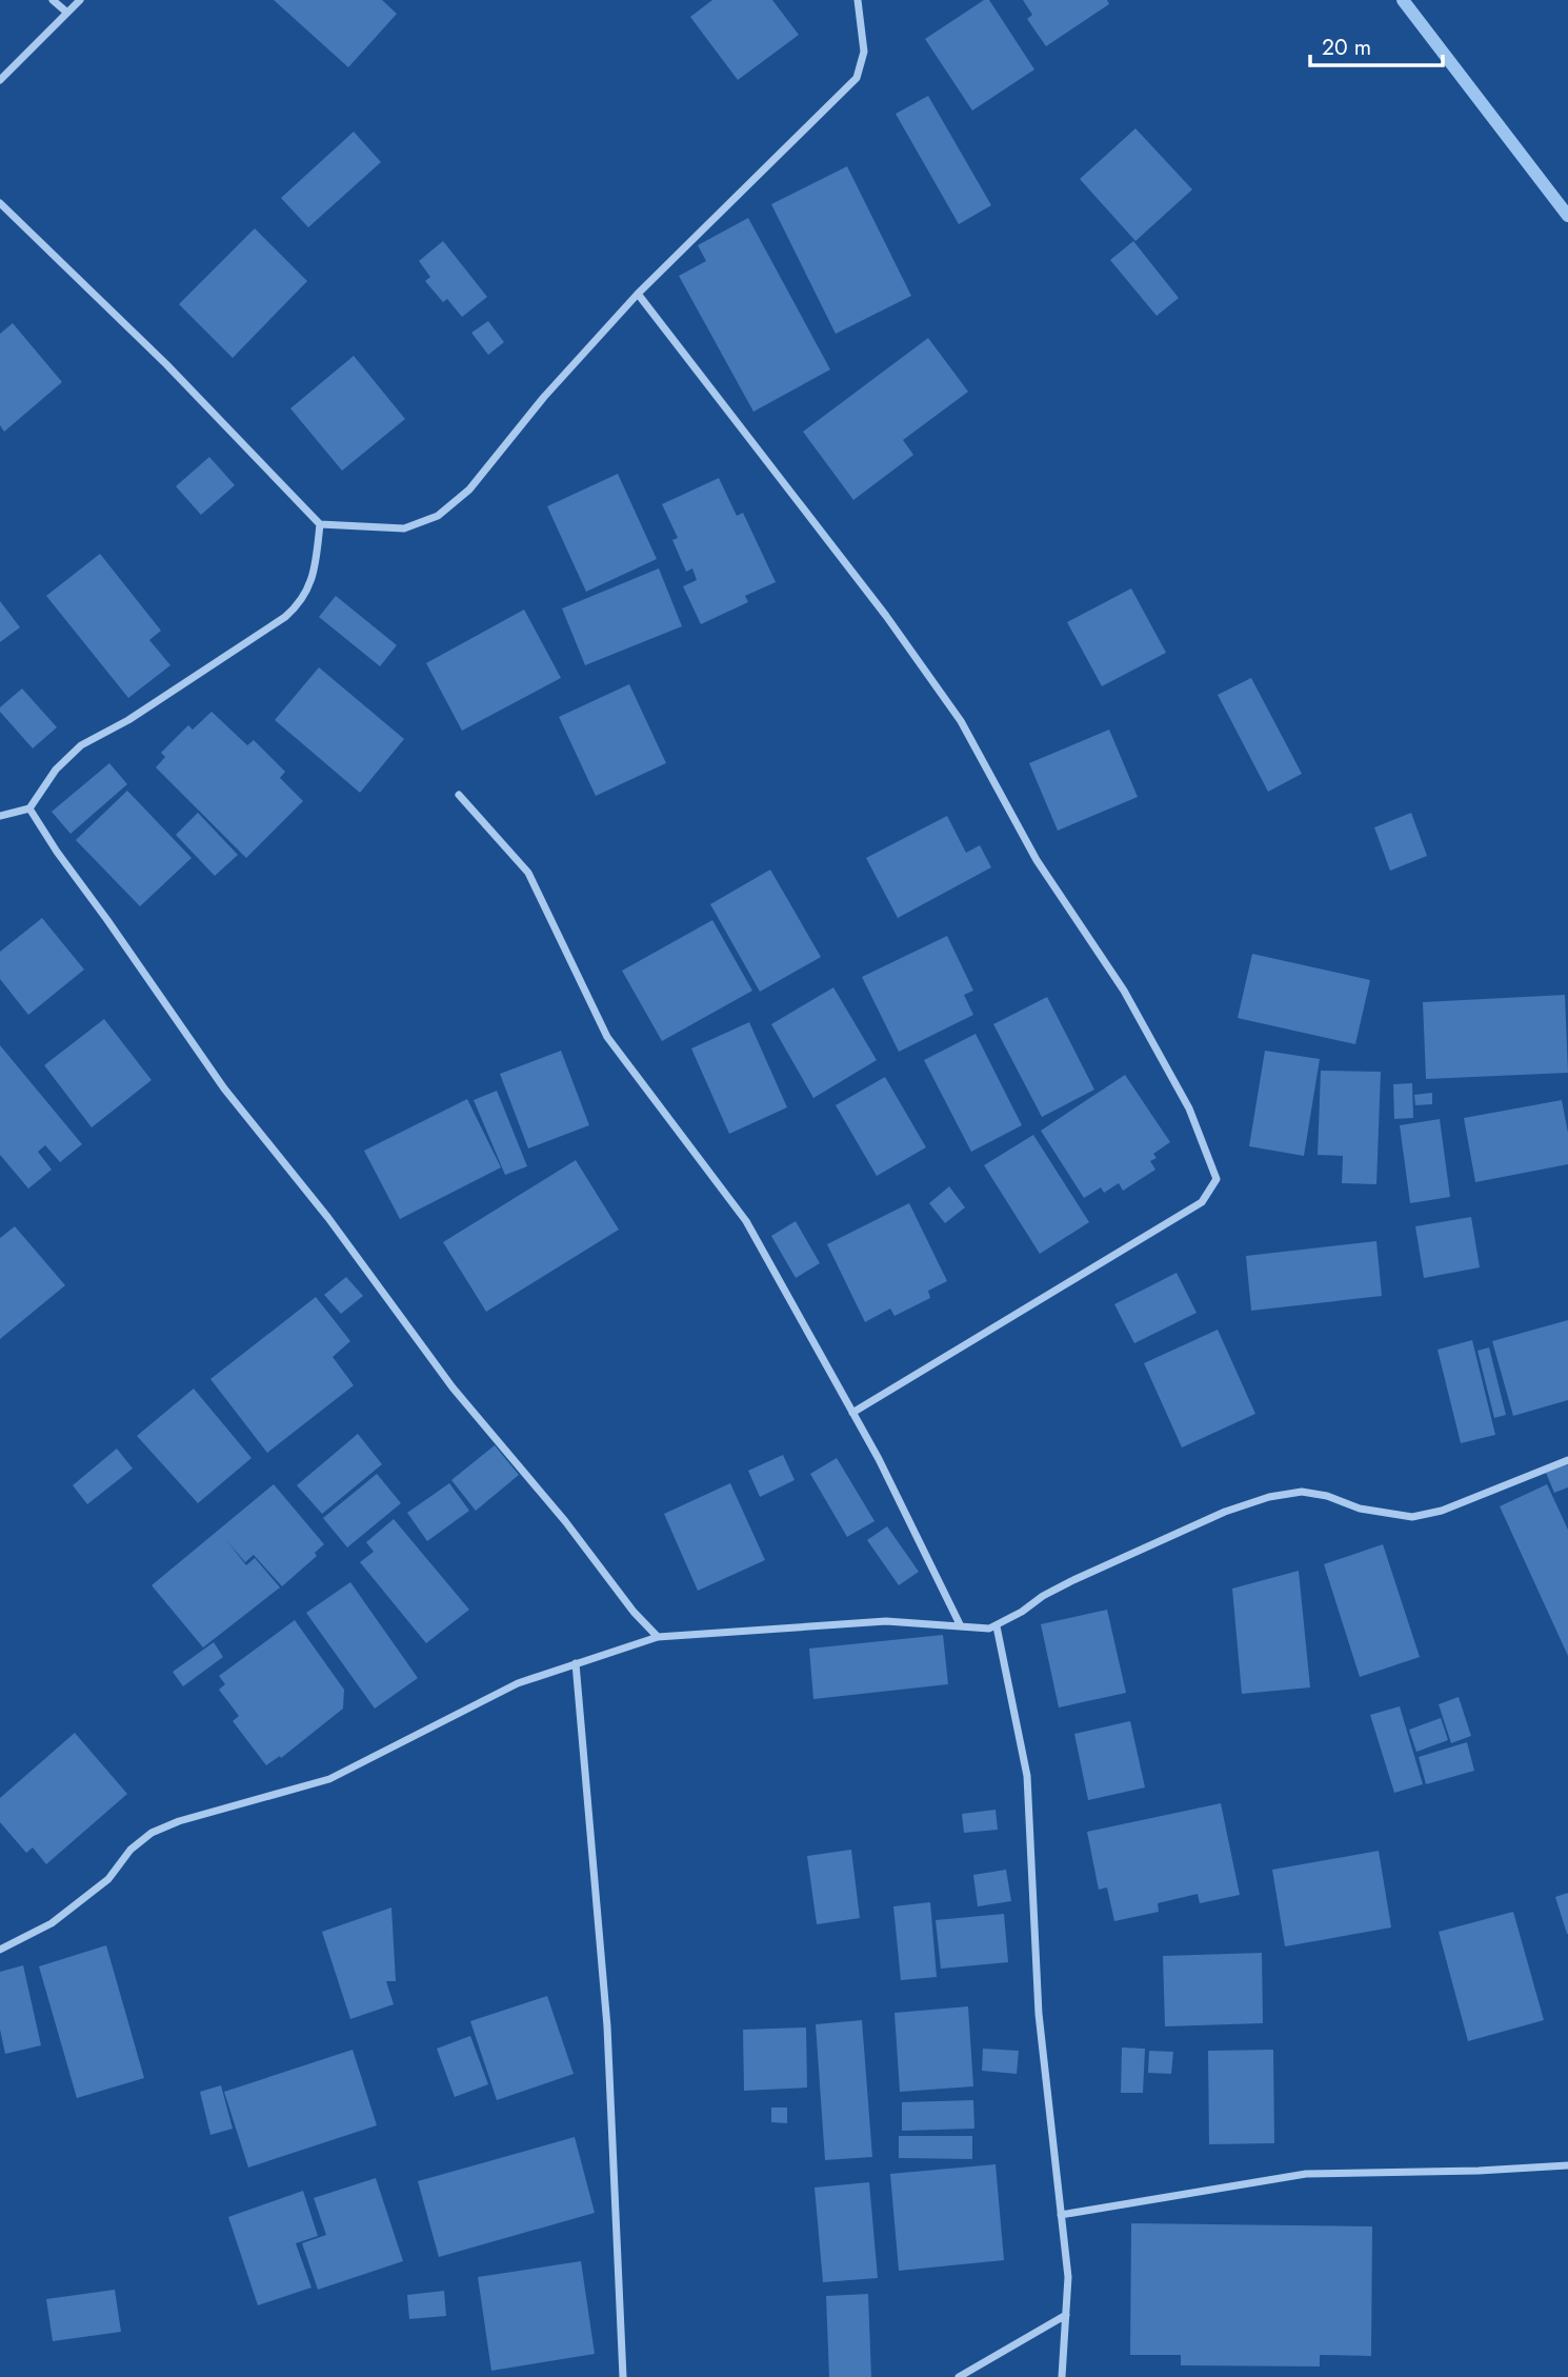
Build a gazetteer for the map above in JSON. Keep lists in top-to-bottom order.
{
  "scale_bar": "20 m"
}
